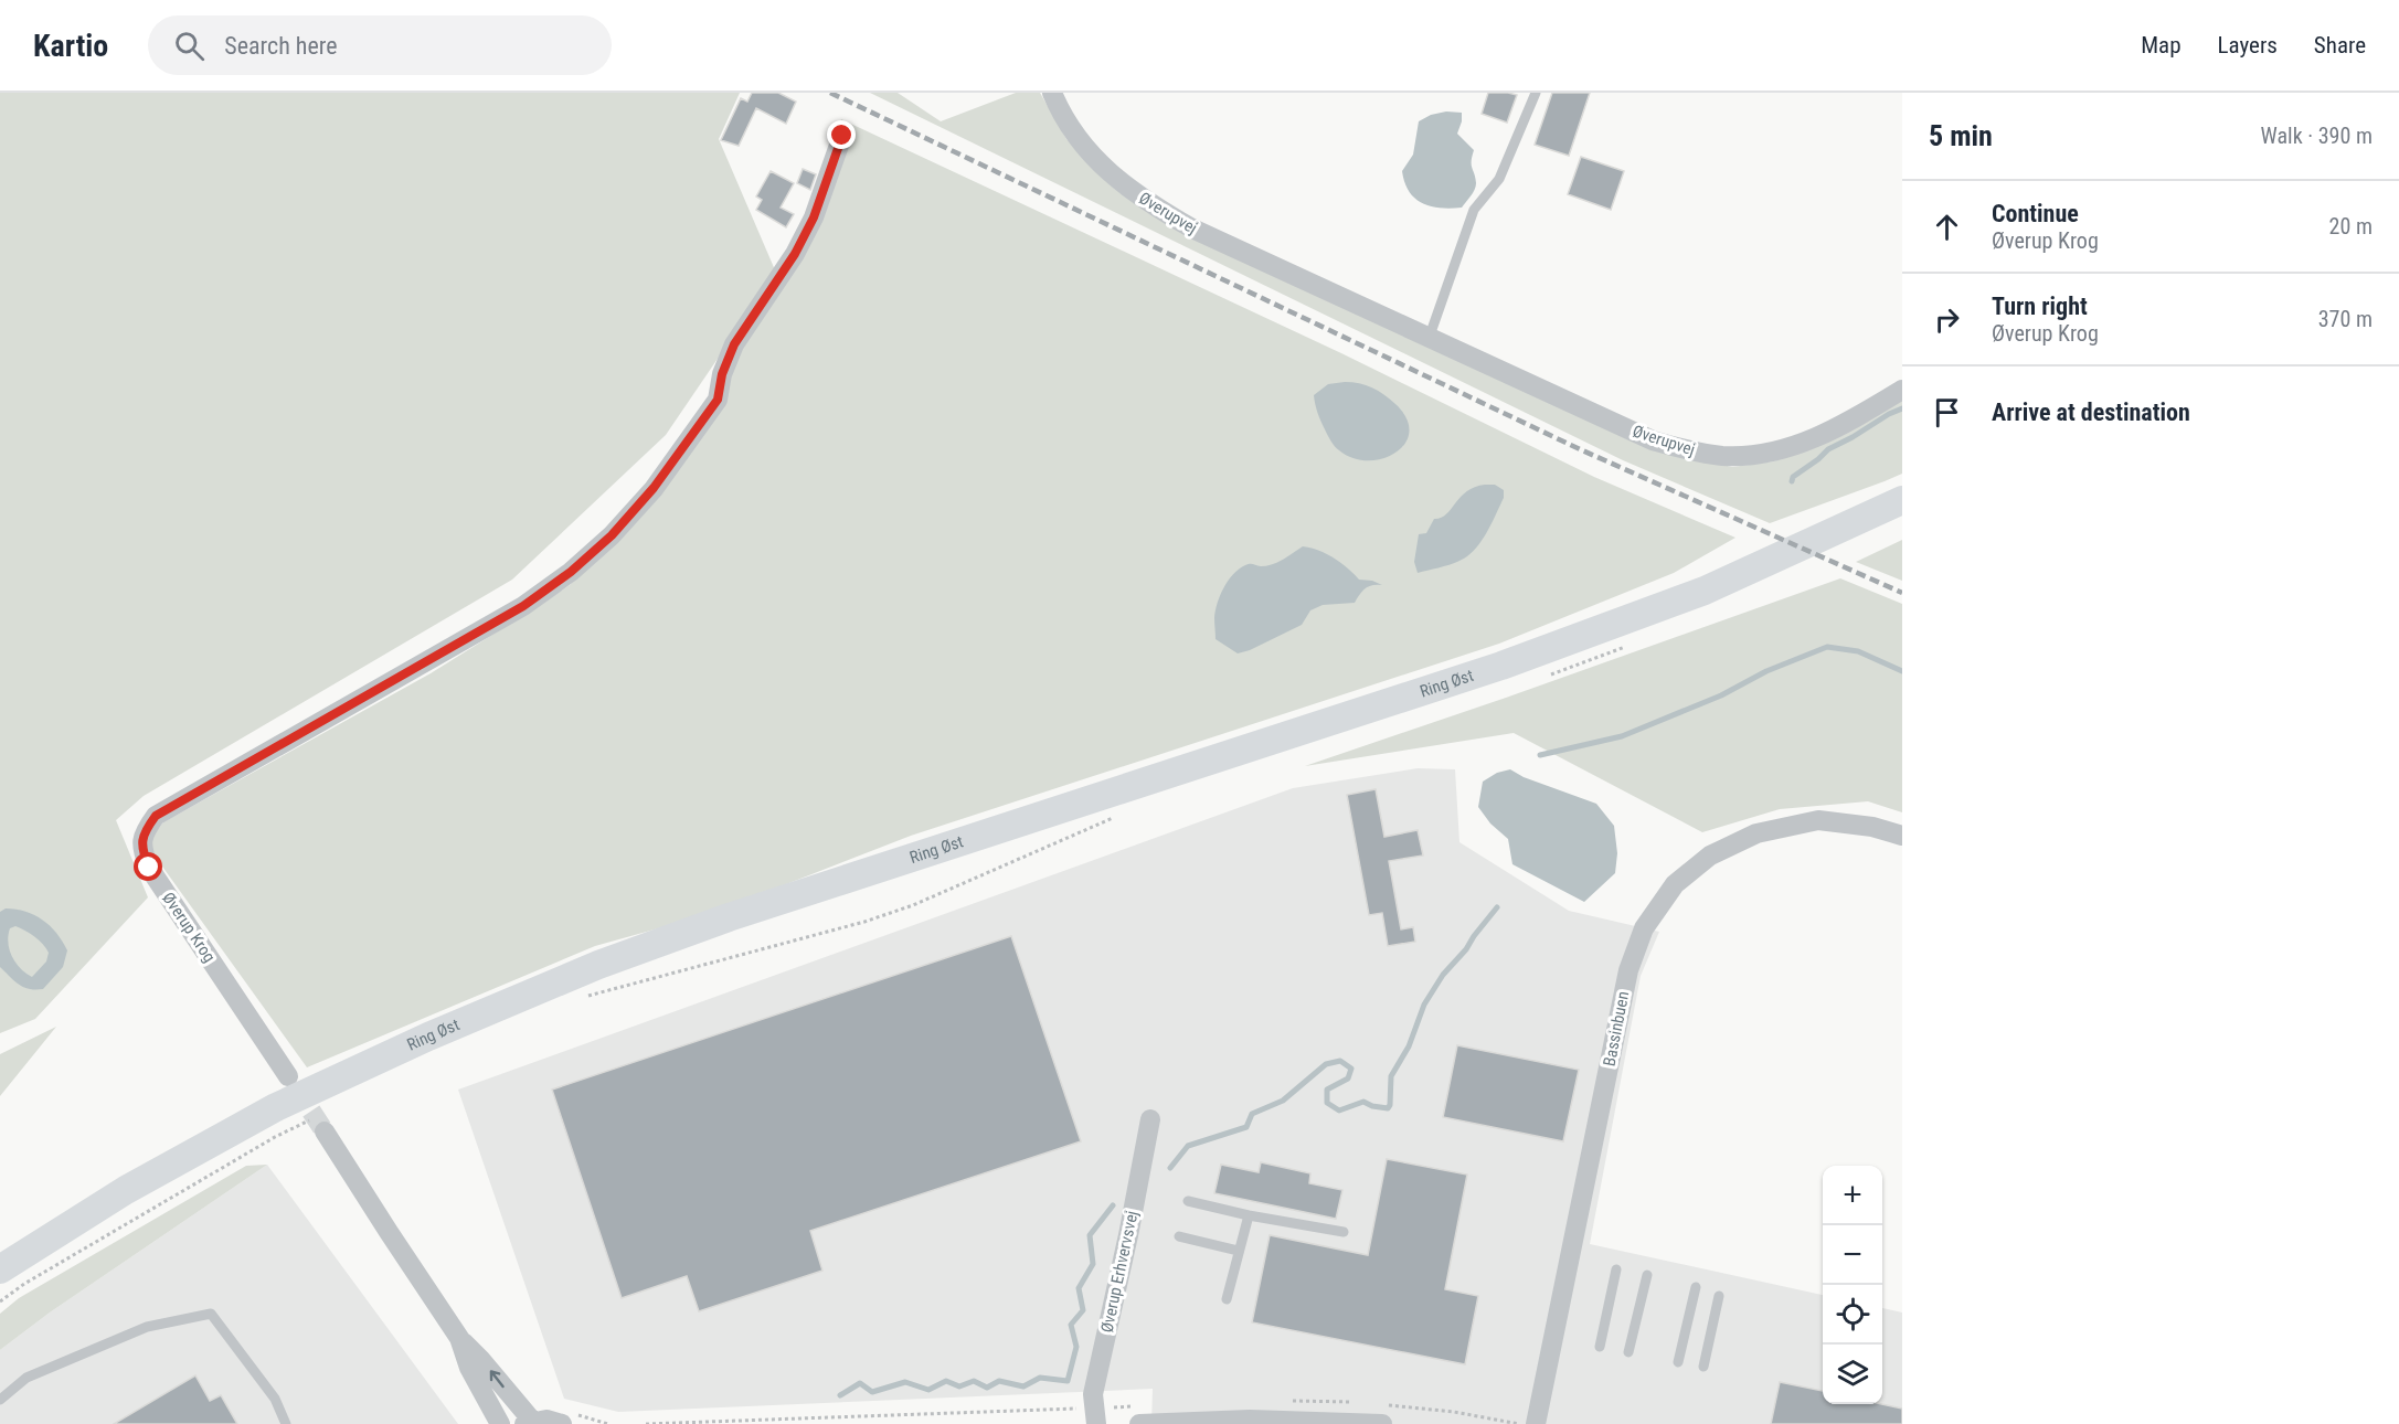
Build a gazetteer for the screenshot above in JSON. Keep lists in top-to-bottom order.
{
  "streets": {
    "main road": ["Ring Øst"],
    "street": [
      "Øverupvej",
      "Øverup Krog",
      "Bassinbuen",
      "Øverup Erhvervsvej"
    ]
  },
  "page": {
    "header": "Kartio",
    "search": "Search here",
    "nav": ["Map", "Layers", "Share"],
    "heading": ["5 min", "Walk · 390 m"],
    "list": [
      ["Continue", "Øverup Krog", "20 m"],
      ["Turn right", "Øverup Krog", "370 m"],
      "Arrive at destination"
    ],
    "map_buttons": ["+", "−"]
  }
}
